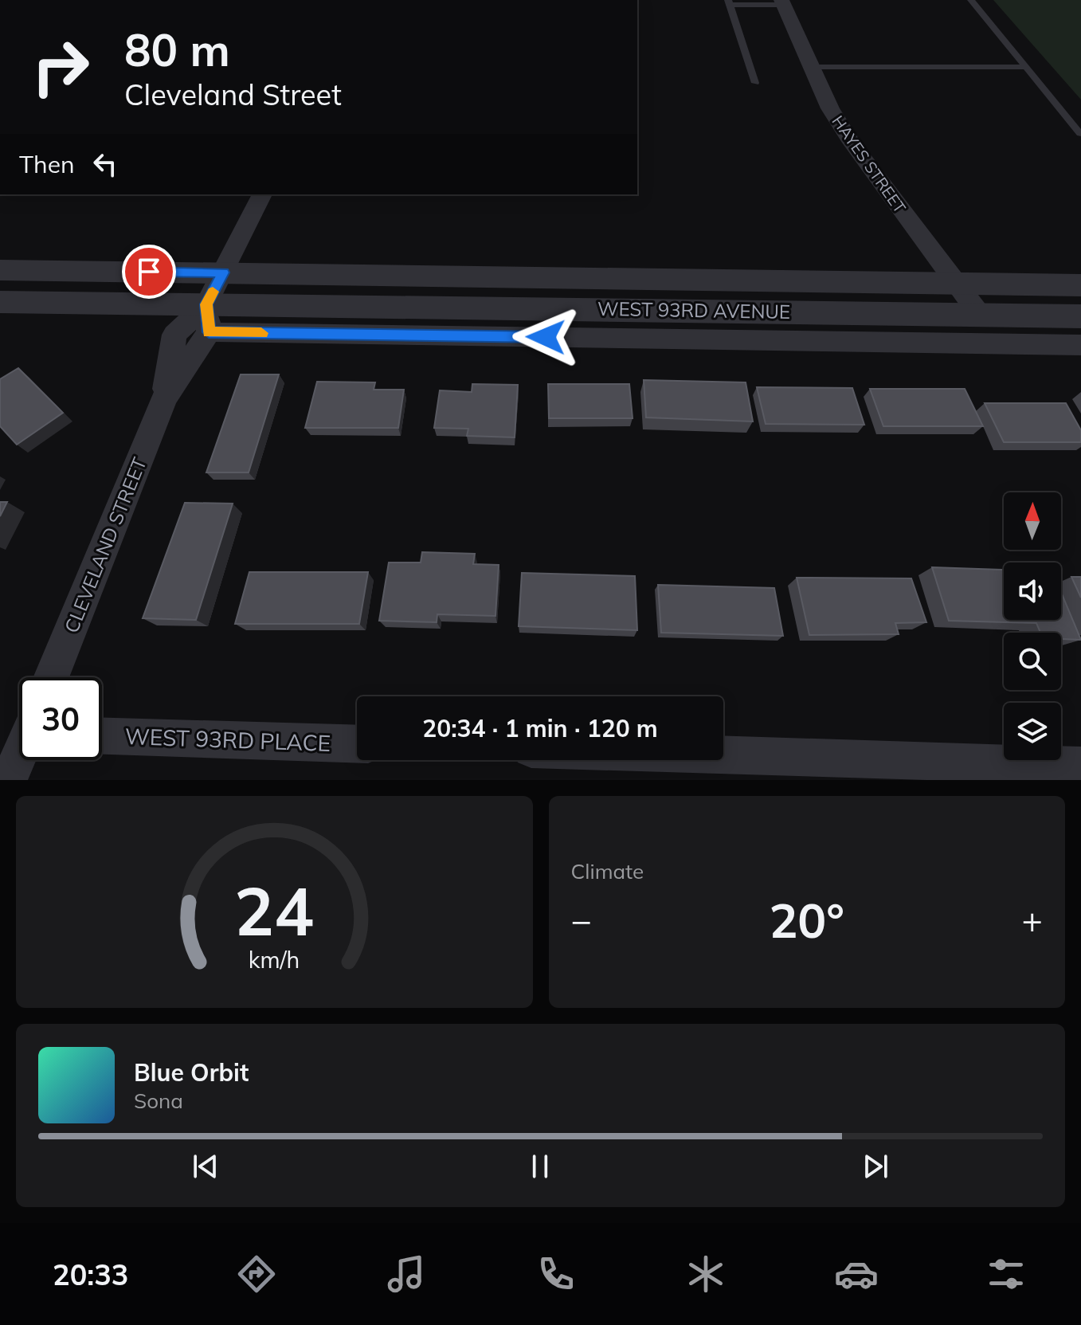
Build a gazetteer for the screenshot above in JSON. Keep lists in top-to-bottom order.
{
  "streets": {
    "street": [
      "HAYES STREET",
      "WEST 93RD AVENUE",
      "CLEVELAND STREET",
      "WEST 93RD PLACE"
    ]
  },
  "crossings": [
    ["HAYES STREET", "WEST 93RD AVENUE"],
    ["WEST 93RD AVENUE", "CLEVELAND STREET"]
  ],
  "north": "top",
  "page": {
    "turn": ["80 m", "Cleveland Street"],
    "then": "Then",
    "limit": "30",
    "trip": "20:34 · 1 min · 120 m",
    "tile": "Climate",
    "heat": ["−", "20°", "+"],
    "song": ["Blue Orbit", "Sona"],
    "tabs": "20:33",
    "gauge": ["24", "km/h"]
  }
}
